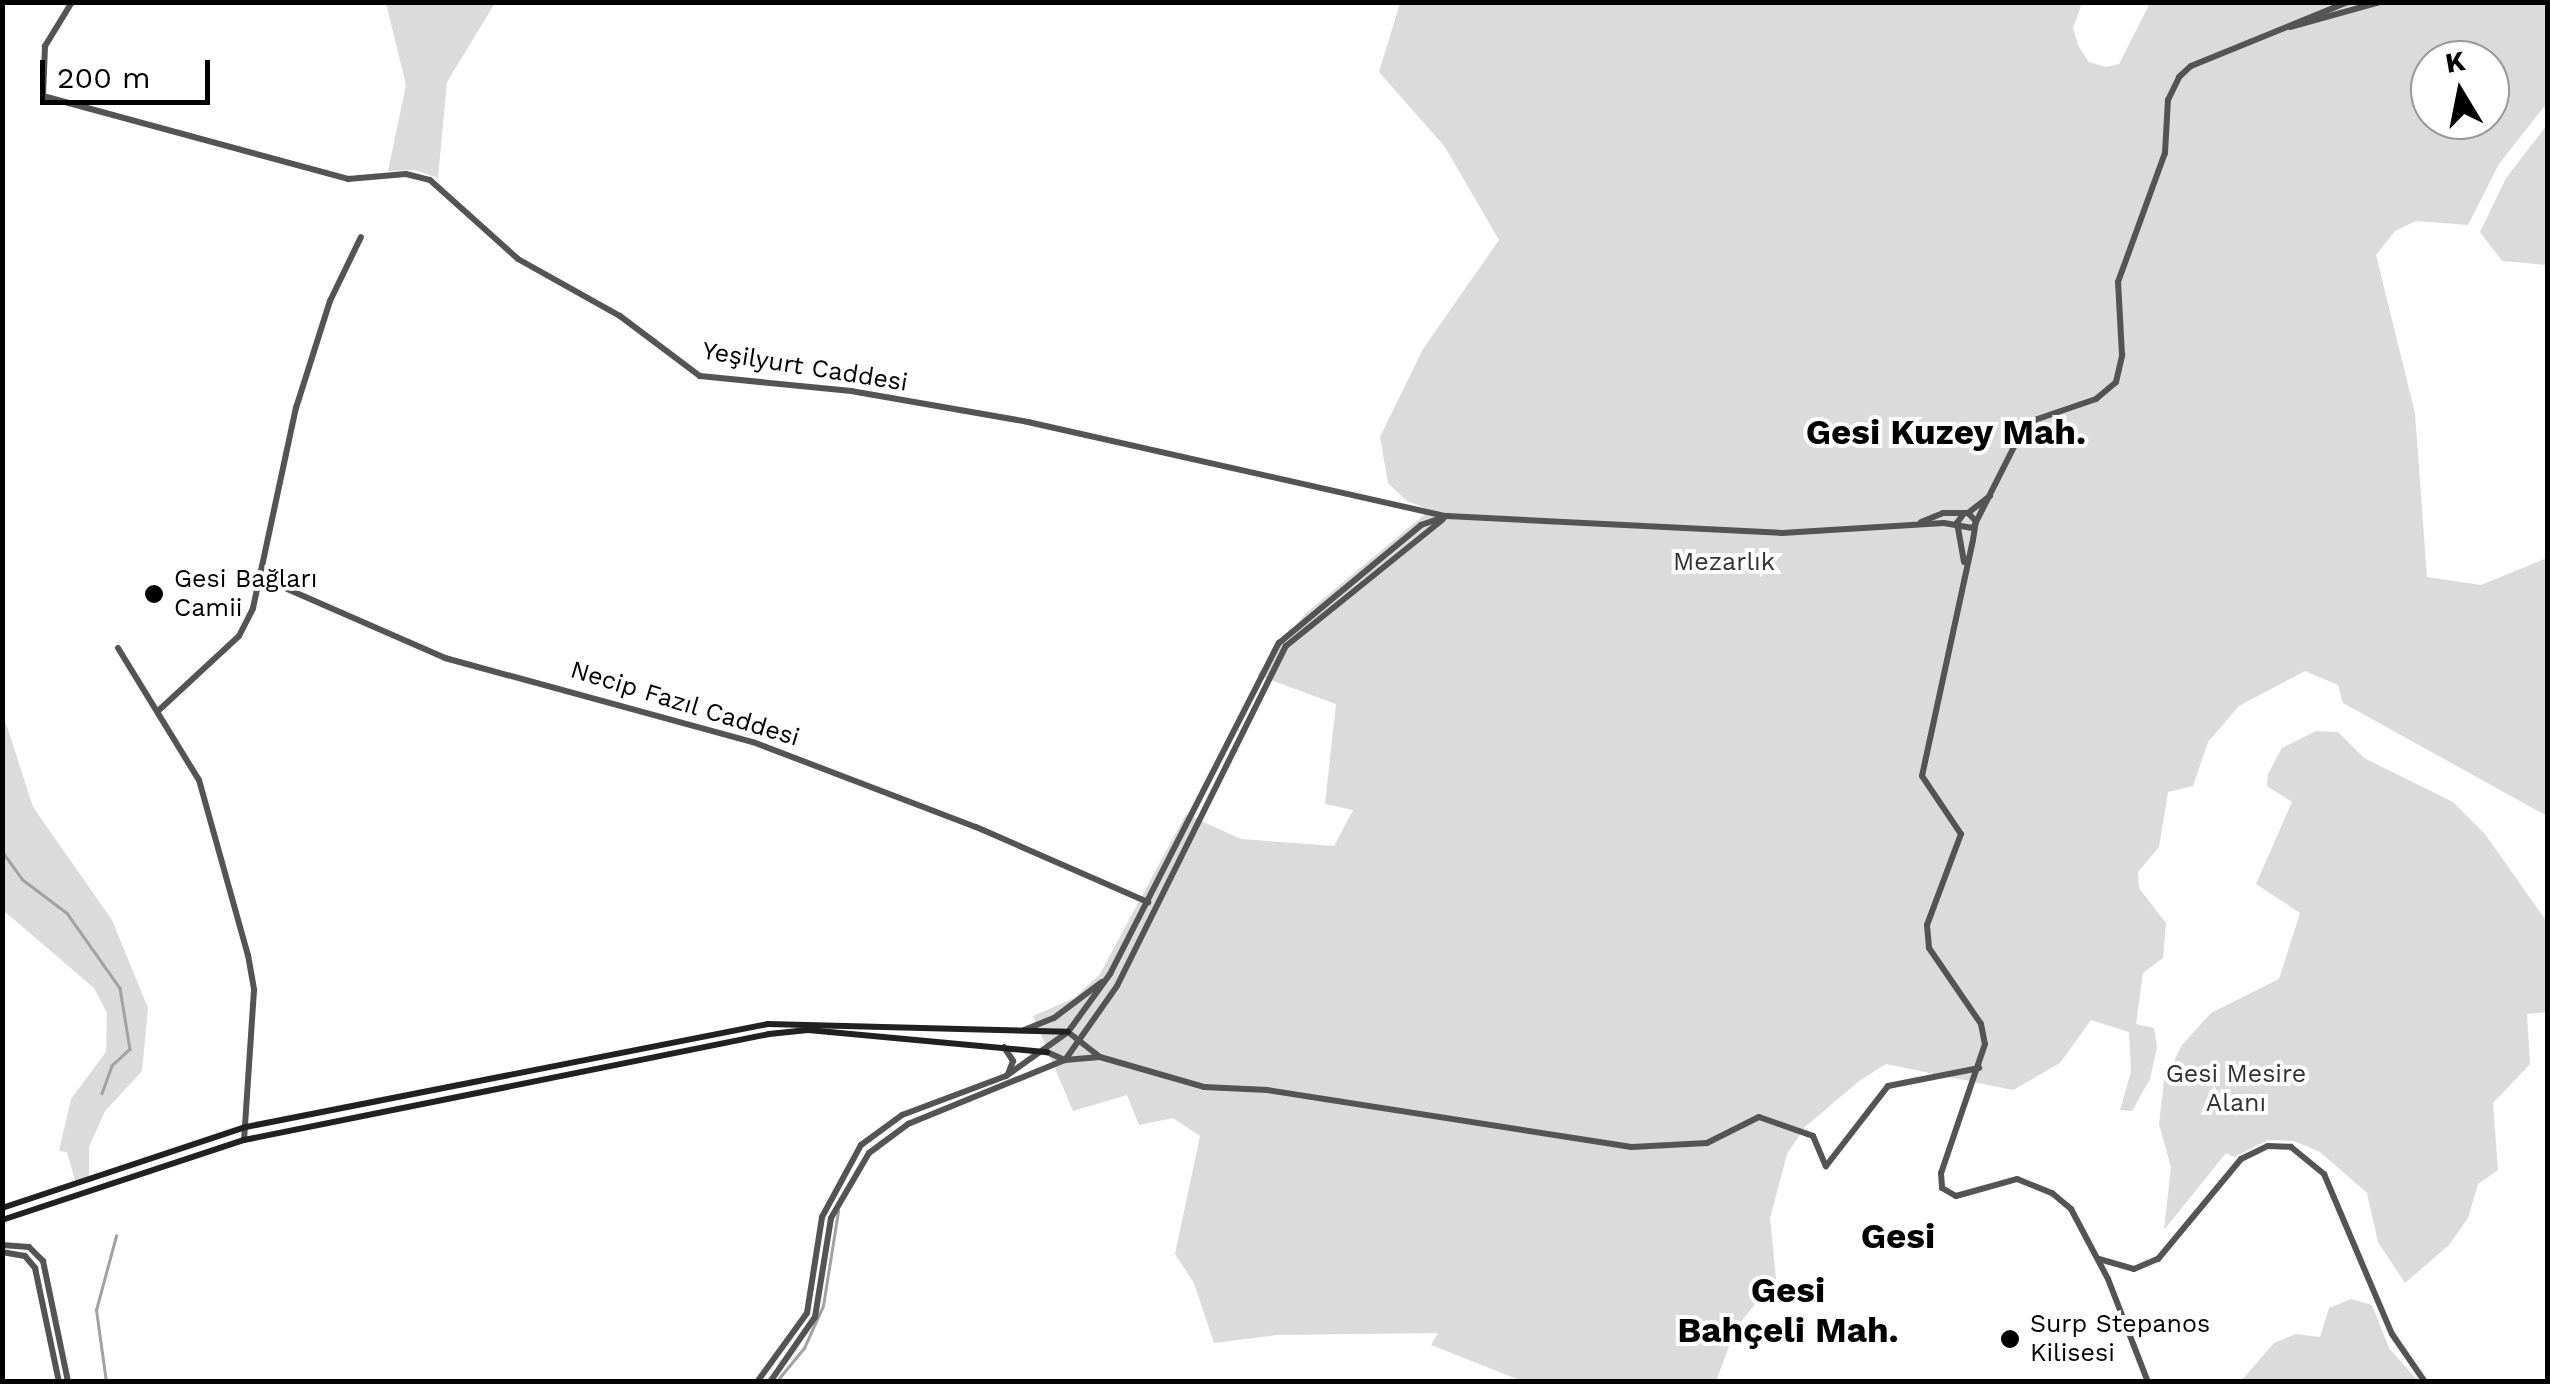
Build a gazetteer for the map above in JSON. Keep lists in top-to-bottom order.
{
  "streets": {
    "street": ["Yeşilyurt Caddesi", "Necip Fazıl Caddesi"]
  },
  "districts": ["Gesi Kuzey Mah.", "Gesi", "Gesi Bahçeli Mah."],
  "parks": ["Mezarlık", "Gesi Mesire Alanı"],
  "places": ["Gesi Bağları Camii", "Surp Stepanos Kilisesi"],
  "scale_bar": "200 m",
  "north": "top"
}
